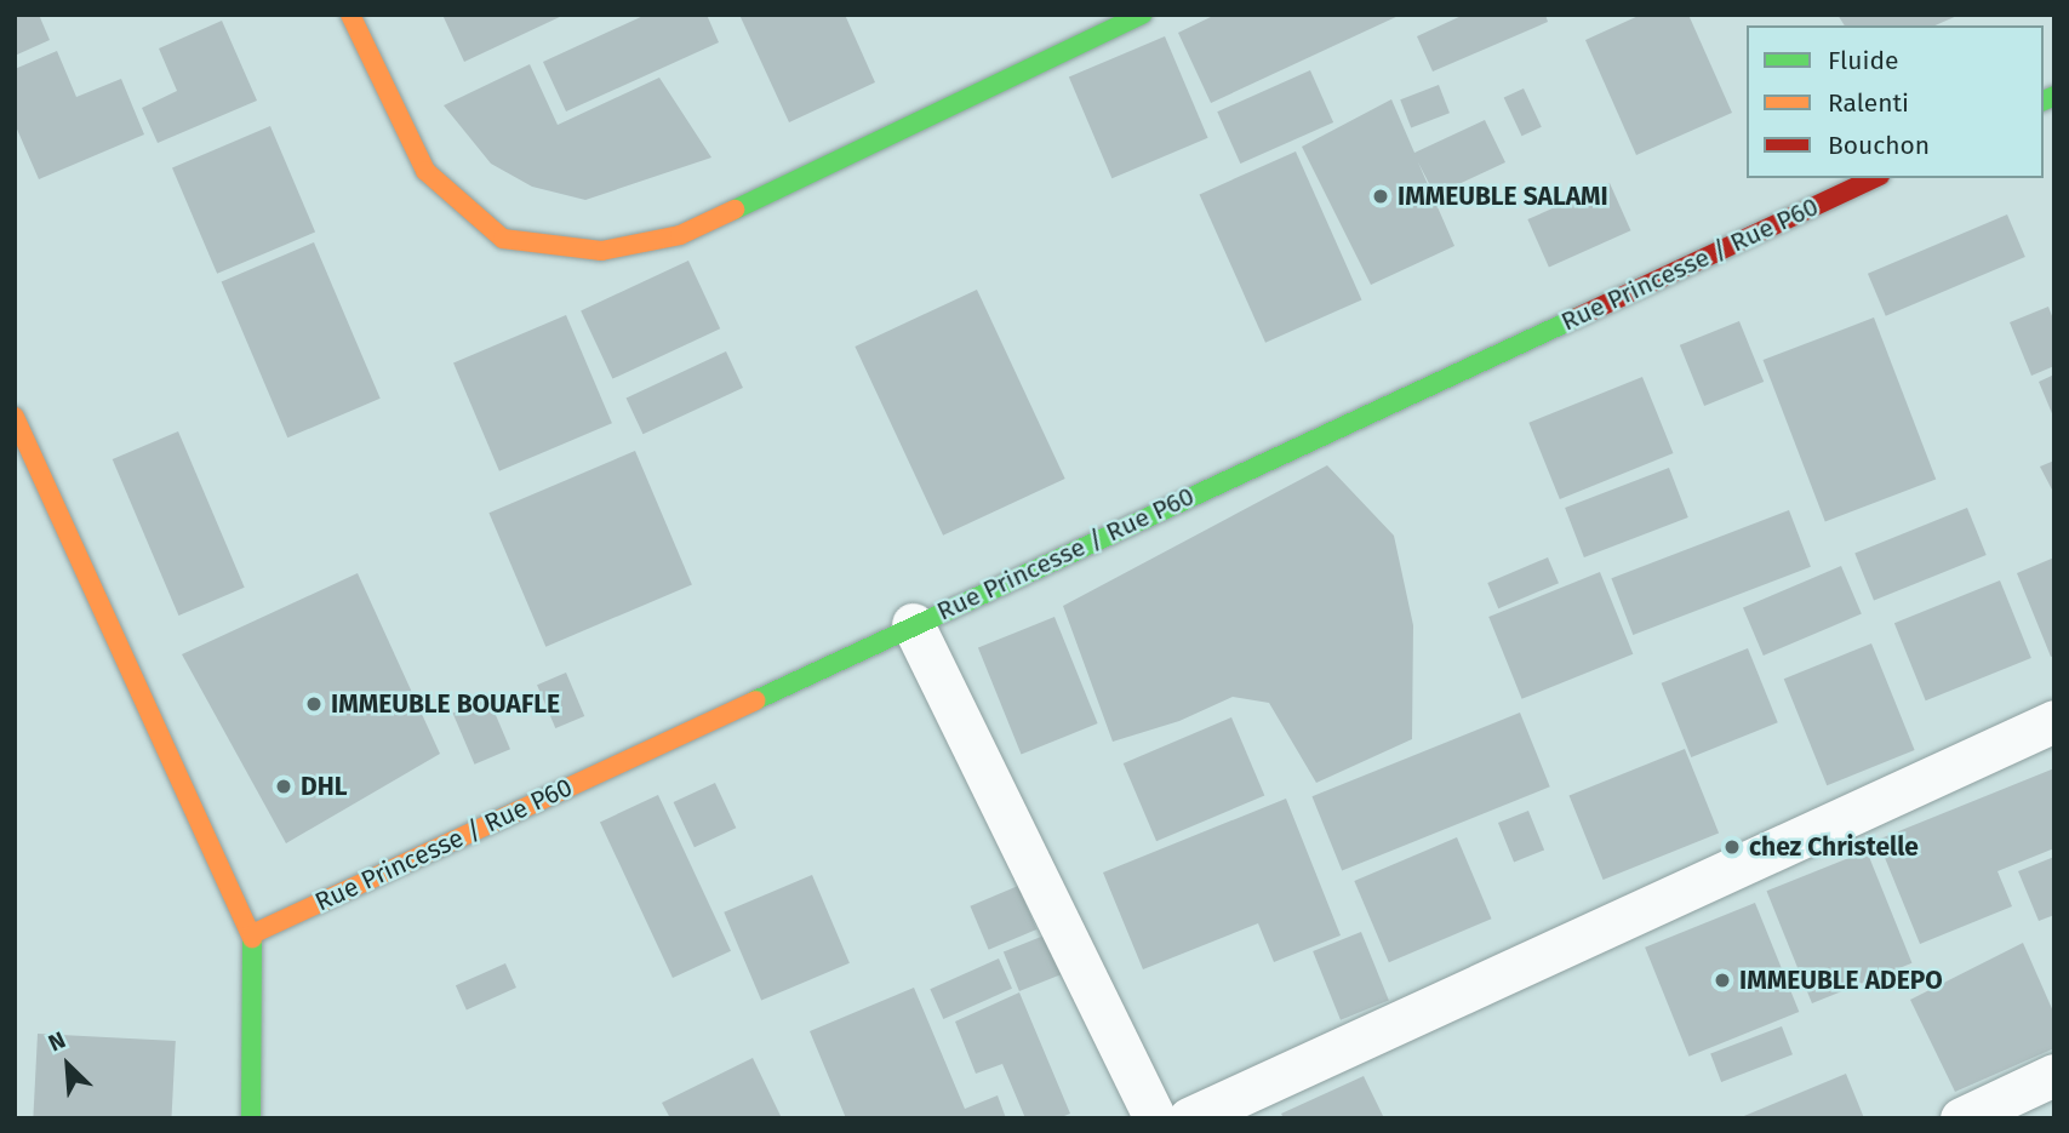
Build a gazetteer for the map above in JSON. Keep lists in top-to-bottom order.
{
  "streets": {
    "street": ["Rue Princesse / Rue P60"]
  },
  "places": [
    "IMMEUBLE SALAMI",
    "IMMEUBLE BOUAFLE",
    "DHL",
    "chez Christelle",
    "IMMEUBLE ADEPO"
  ],
  "legend": ["Fluide", "Ralenti", "Bouchon"],
  "north": "top left"
}
